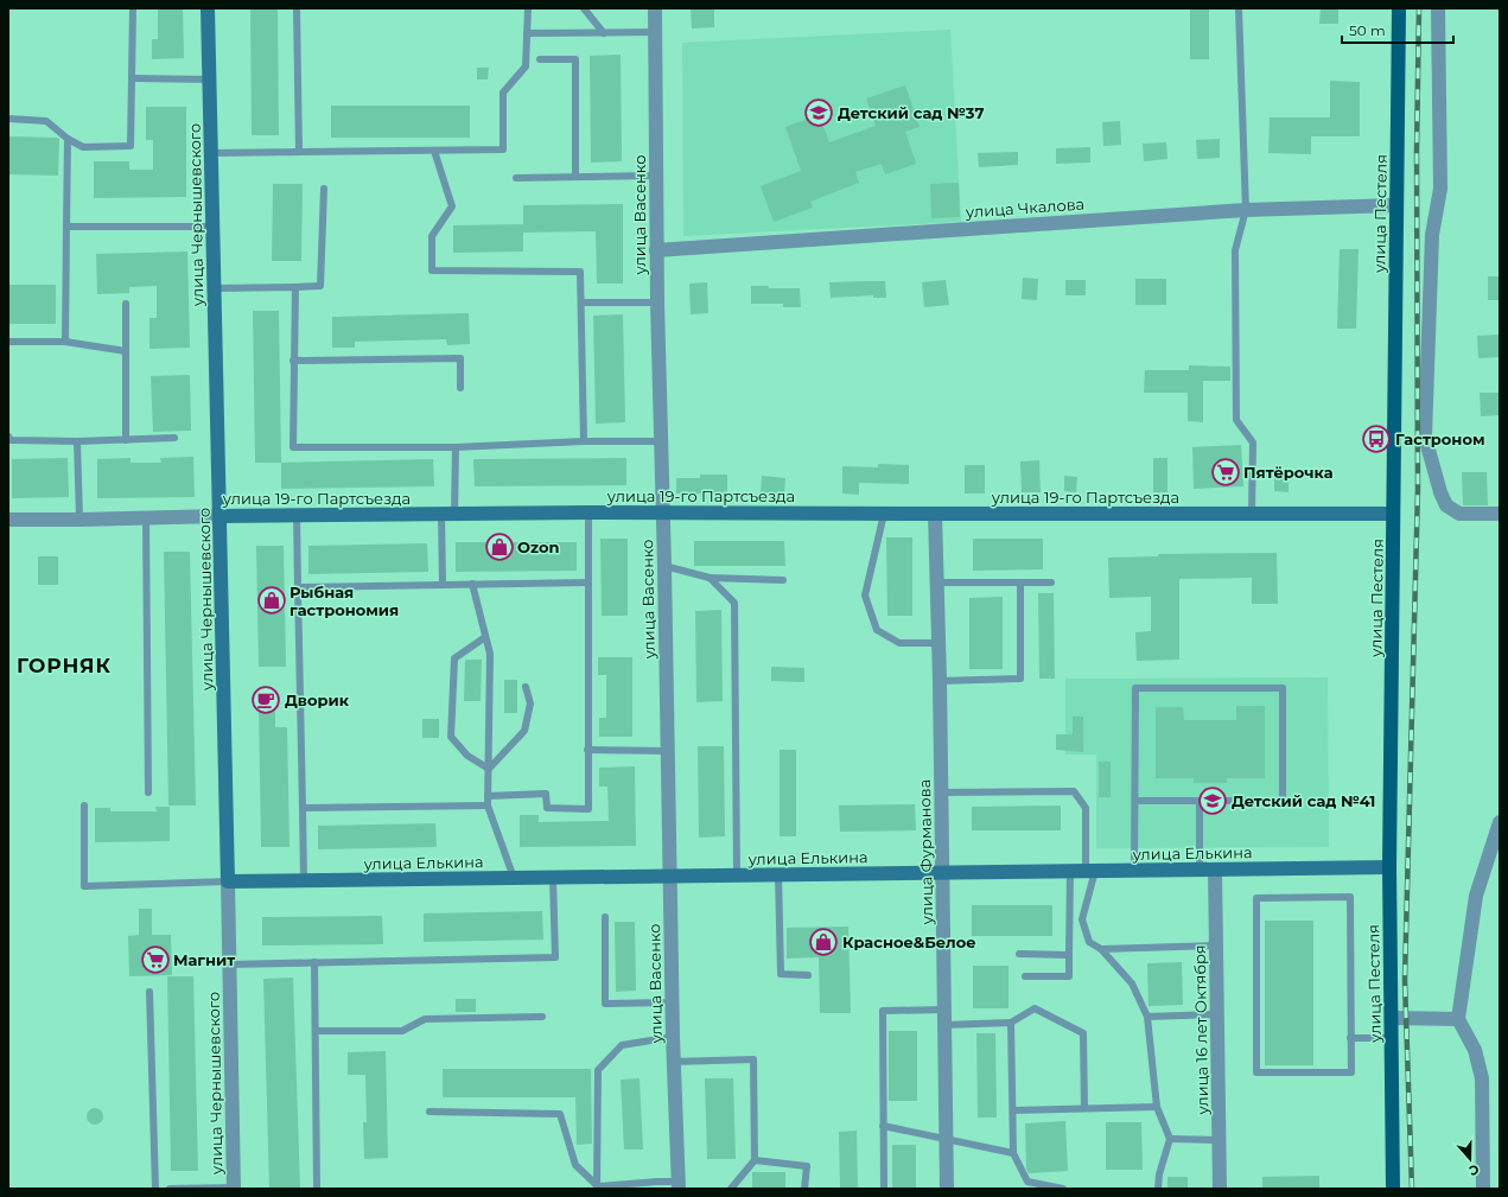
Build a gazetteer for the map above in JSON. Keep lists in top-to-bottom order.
{
  "streets": {
    "main road": ["улица Пестеля"],
    "street": [
      "улица Чкалова",
      "улица Чернышевского",
      "улица Васенко",
      "улица 19-го Партсъезда",
      "улица Фурманова",
      "улица Елькина",
      "улица 16 лет Октября"
    ]
  },
  "crossings": [
    ["улица Чкалова", "улица Пестеля"],
    ["улица Чкалова", "улица Васенко"],
    ["улица Пестеля", "улица 19-го Партсъезда"],
    ["улица Пестеля", "улица Елькина"],
    ["улица Чернышевского", "улица 19-го Партсъезда"],
    ["улица Чернышевского", "улица Елькина"],
    ["улица Васенко", "улица 19-го Партсъезда"],
    ["улица Васенко", "улица Елькина"],
    ["улица 19-го Партсъезда", "улица Фурманова"],
    ["улица Фурманова", "улица Елькина"],
    ["улица Елькина", "улица 16 лет Октября"]
  ],
  "districts": ["ГОРНЯК"],
  "places": {
    "school or university": ["Детский сад №37", "Детский сад №41"],
    "bus stop": ["Гастроном"],
    "supermarket": ["Пятёрочка", "Магнит"],
    "shop": ["Ozon", "Рыбная гастрономия", "Красное&Белое"],
    "cafe": ["Дворик"]
  },
  "scale_bar": "50 m",
  "north": "bottom"
}
